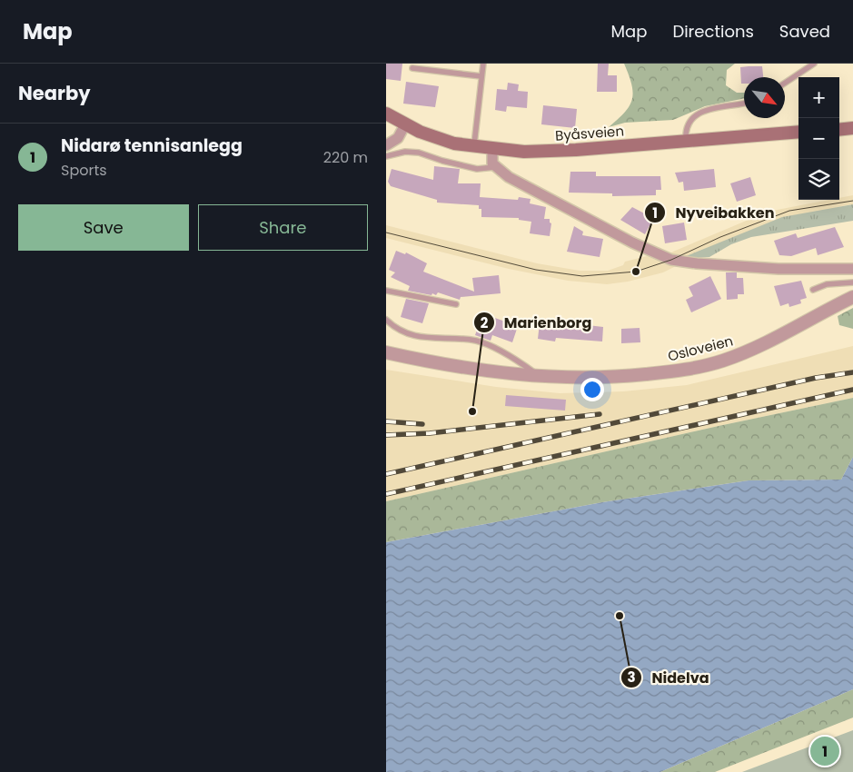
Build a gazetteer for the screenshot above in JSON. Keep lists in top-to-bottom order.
{
  "streets": {
    "main road": ["Byåsveien"],
    "street": ["Osloveien"]
  },
  "places": ["Nyveibakken", "Marienborg", "Nidelva"],
  "north": "bottom right",
  "page": {
    "header": "Map",
    "nav": ["Map", "Directions", "Saved"],
    "heading": "Nearby",
    "map_buttons": ["+", "−"],
    "list": [
      {
        "mark": "1",
        "name": "Nidarø tennisanlegg",
        "note": "Sports",
        "value": "220 m"
      }
    ],
    "buttons": ["Save", "Share"],
    "pins": "1"
  }
}
